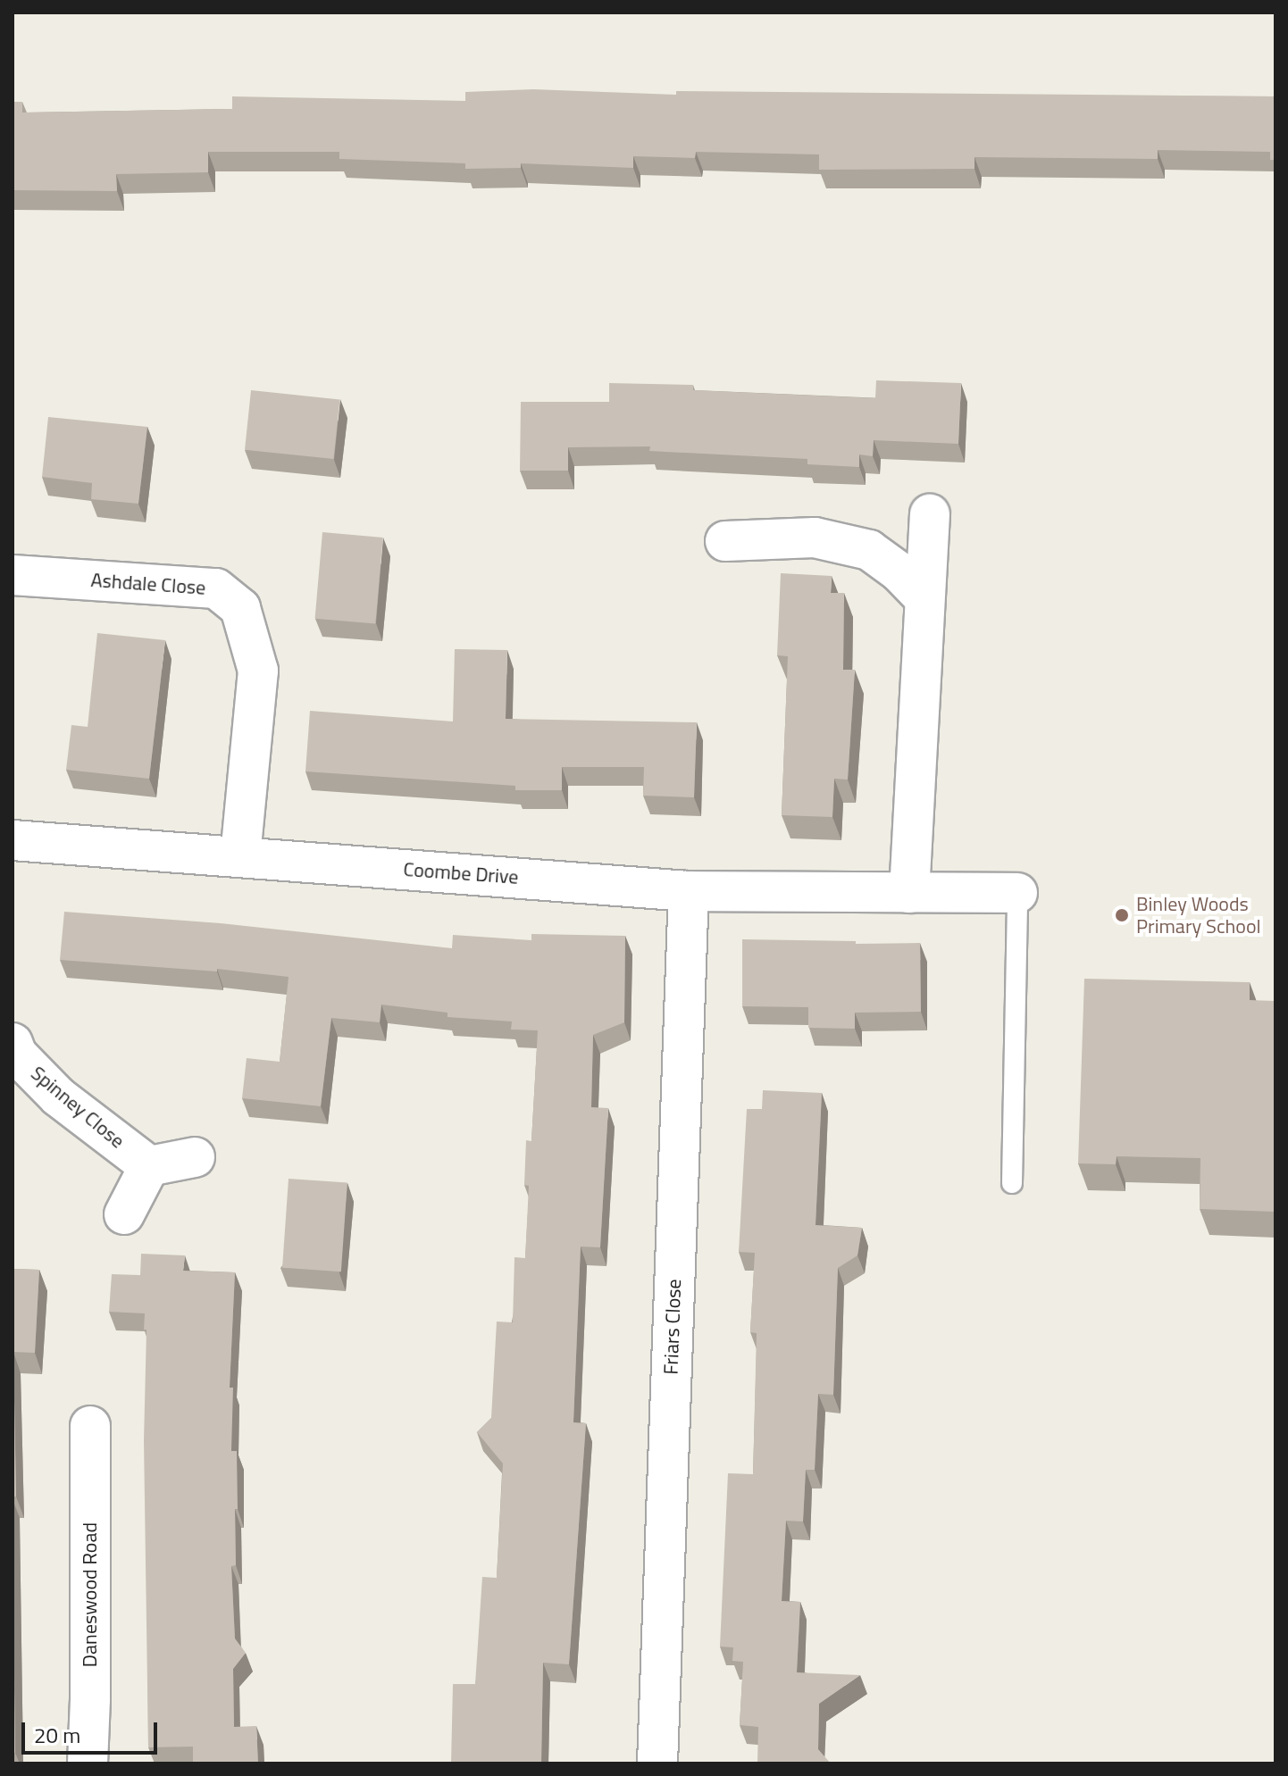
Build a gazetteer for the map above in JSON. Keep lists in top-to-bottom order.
{
  "streets": {
    "street": [
      "Ashdale Close",
      "Coombe Drive",
      "Spinney Close",
      "Friars Close",
      "Daneswood Road"
    ]
  },
  "crossings": [
    ["Ashdale Close", "Coombe Drive"],
    ["Coombe Drive", "Friars Close"]
  ],
  "places": ["Binley Woods Primary School"],
  "scale_bar": "20 m"
}
